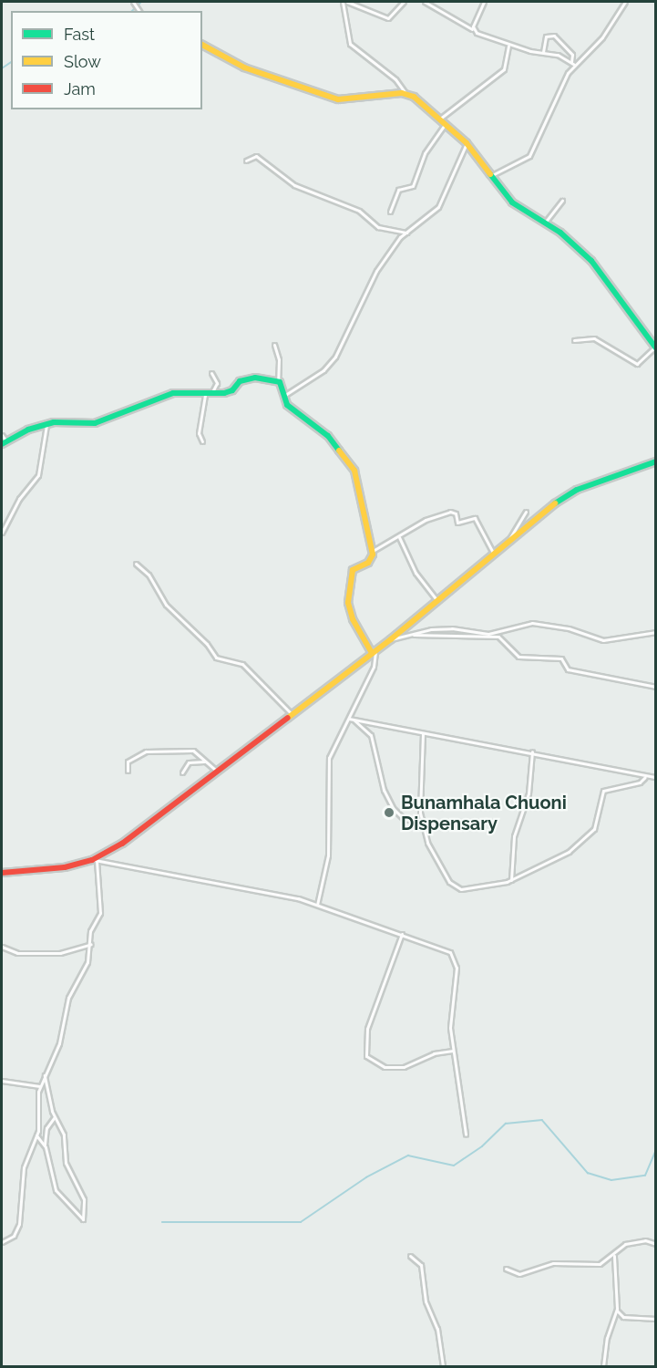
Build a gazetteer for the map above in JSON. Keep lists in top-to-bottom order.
{
  "places": ["Bunamhala Chuoni Dispensary"],
  "legend": ["Fast", "Slow", "Jam"]
}
